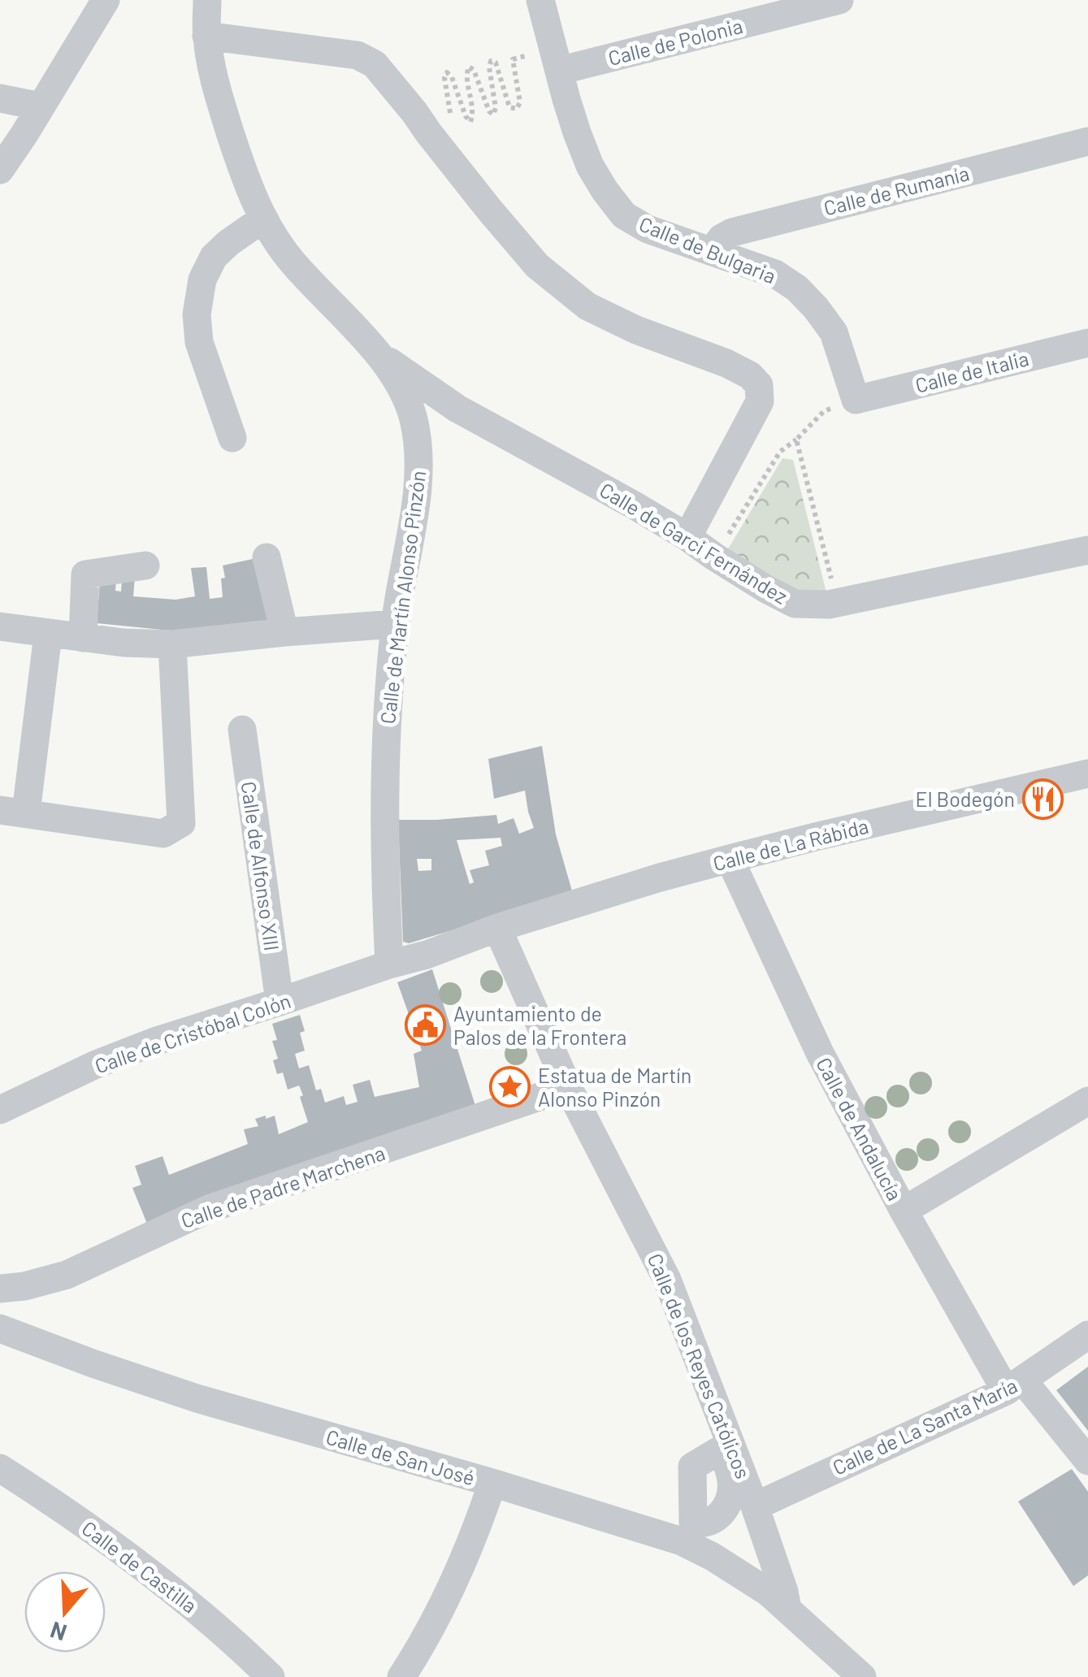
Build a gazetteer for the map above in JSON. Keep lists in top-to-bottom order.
{
  "streets": {
    "street": [
      "Calle de Polonia",
      "Calle de Rumanía",
      "Calle de Bulgaria",
      "Calle de Italia",
      "Calle de Garci Fernández",
      "Calle de Martín Alonso Pinzón",
      "Calle de La Rábida",
      "Calle de Alfonso XIII",
      "Calle de Cristóbal Colón",
      "Calle de Andalucía",
      "Calle de Padre Marchena",
      "Calle de los Reyes Católicos",
      "Calle de La Santa María",
      "Calle de San José",
      "Calle de Castilla"
    ]
  },
  "crossings": [
    ["Calle de Polonia", "Calle de Bulgaria"],
    ["Calle de Rumanía", "Calle de Bulgaria"],
    ["Calle de Bulgaria", "Calle de Italia"],
    ["Calle de Garci Fernández", "Calle de Martín Alonso Pinzón"],
    ["Calle de Martín Alonso Pinzón", "Calle de La Rábida"],
    ["Calle de Martín Alonso Pinzón", "Calle de Cristóbal Colón"],
    ["Calle de La Rábida", "Calle de Cristóbal Colón"],
    ["Calle de La Rábida", "Calle de Andalucía"],
    ["Calle de La Rábida", "Calle de los Reyes Católicos"],
    ["Calle de Alfonso XIII", "Calle de Cristóbal Colón"],
    ["Calle de Andalucía", "Calle de La Santa María"],
    ["Calle de Padre Marchena", "Calle de los Reyes Católicos"],
    ["Calle de los Reyes Católicos", "Calle de La Santa María"],
    ["Calle de los Reyes Católicos", "Calle de San José"]
  ],
  "places": {
    "restaurant": ["El Bodegón"],
    "public building": ["Ayuntamiento de Palos de la Frontera"],
    "place": ["Estatua de Martín Alonso Pinzón"]
  },
  "north": "bottom"
}
